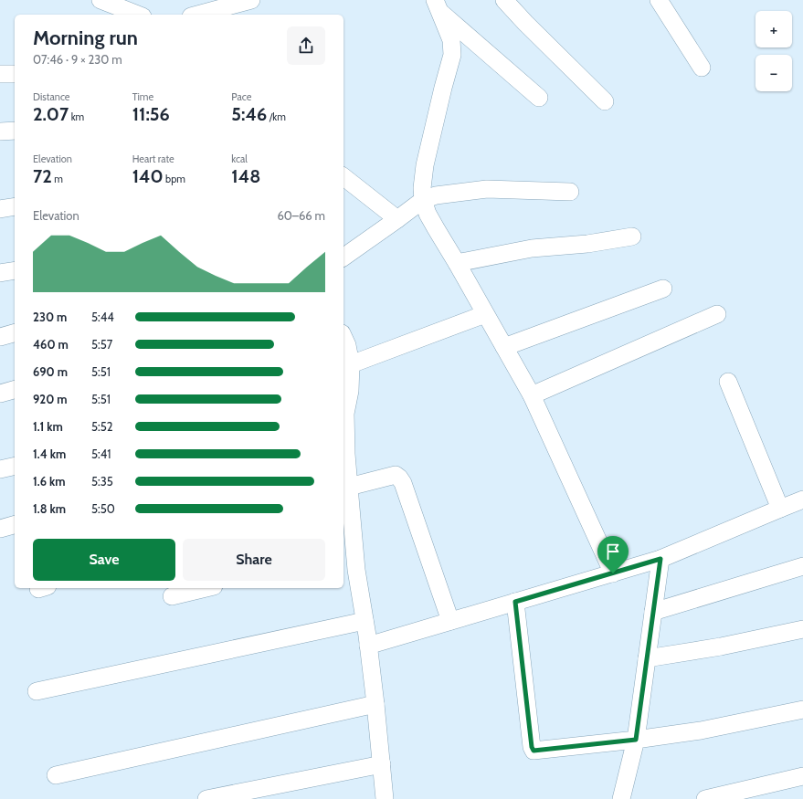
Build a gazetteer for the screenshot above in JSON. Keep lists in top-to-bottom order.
{
  "page": {
    "map_buttons": ["+", "−"],
    "heading": ["Morning run", "07:46 · 9 × 230 m"],
    "stats": [
      ["Distance", "2.07 km"],
      ["Time", "11:56"],
      ["Pace", "5:46 /km"],
      ["Elevation", "72 m"],
      ["Heart rate", "140 bpm"],
      ["kcal", "148"]
    ],
    "chart": ["Elevation", "60–66 m"],
    "list": [
      {
        "name": "230 m",
        "note": "5:44"
      },
      {
        "name": "460 m",
        "note": "5:57"
      },
      {
        "name": "690 m",
        "note": "5:51"
      },
      {
        "name": "920 m",
        "note": "5:51"
      },
      {
        "name": "1.1 km",
        "note": "5:52"
      },
      {
        "name": "1.4 km",
        "note": "5:41"
      },
      {
        "name": "1.6 km",
        "note": "5:35"
      },
      {
        "name": "1.8 km",
        "note": "5:50"
      }
    ],
    "buttons": ["Save", "Share"]
  }
}
